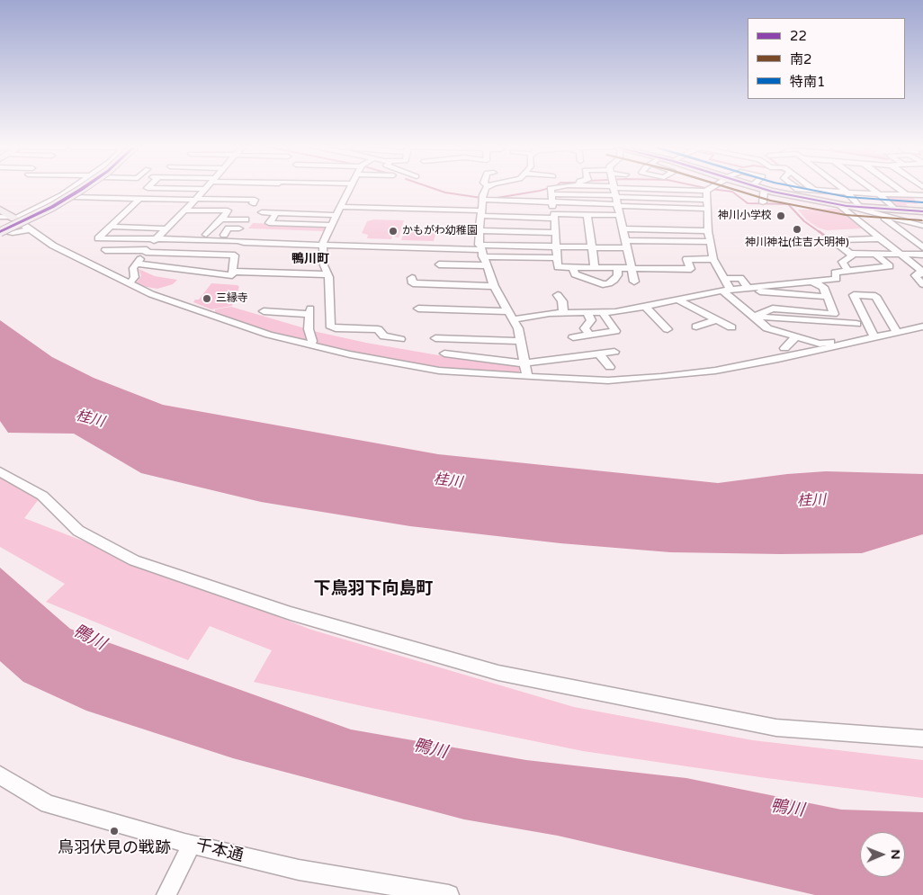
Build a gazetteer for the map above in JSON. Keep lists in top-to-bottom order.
{
  "streets": {
    "street": ["千本通"]
  },
  "districts": ["鴨川町", "下鳥羽下向島町"],
  "water": ["桂川", "鴨川"],
  "places": [
    "神川小学校",
    "神川神社(住吉大明神)",
    "かもがわ幼稚園",
    "三縁寺",
    "鳥羽伏見の戦跡"
  ],
  "lines": ["transit line 22", "transit line 南2", "transit line 特南1"],
  "legend": ["22", "南2", "特南1"],
  "north": "right"
}
